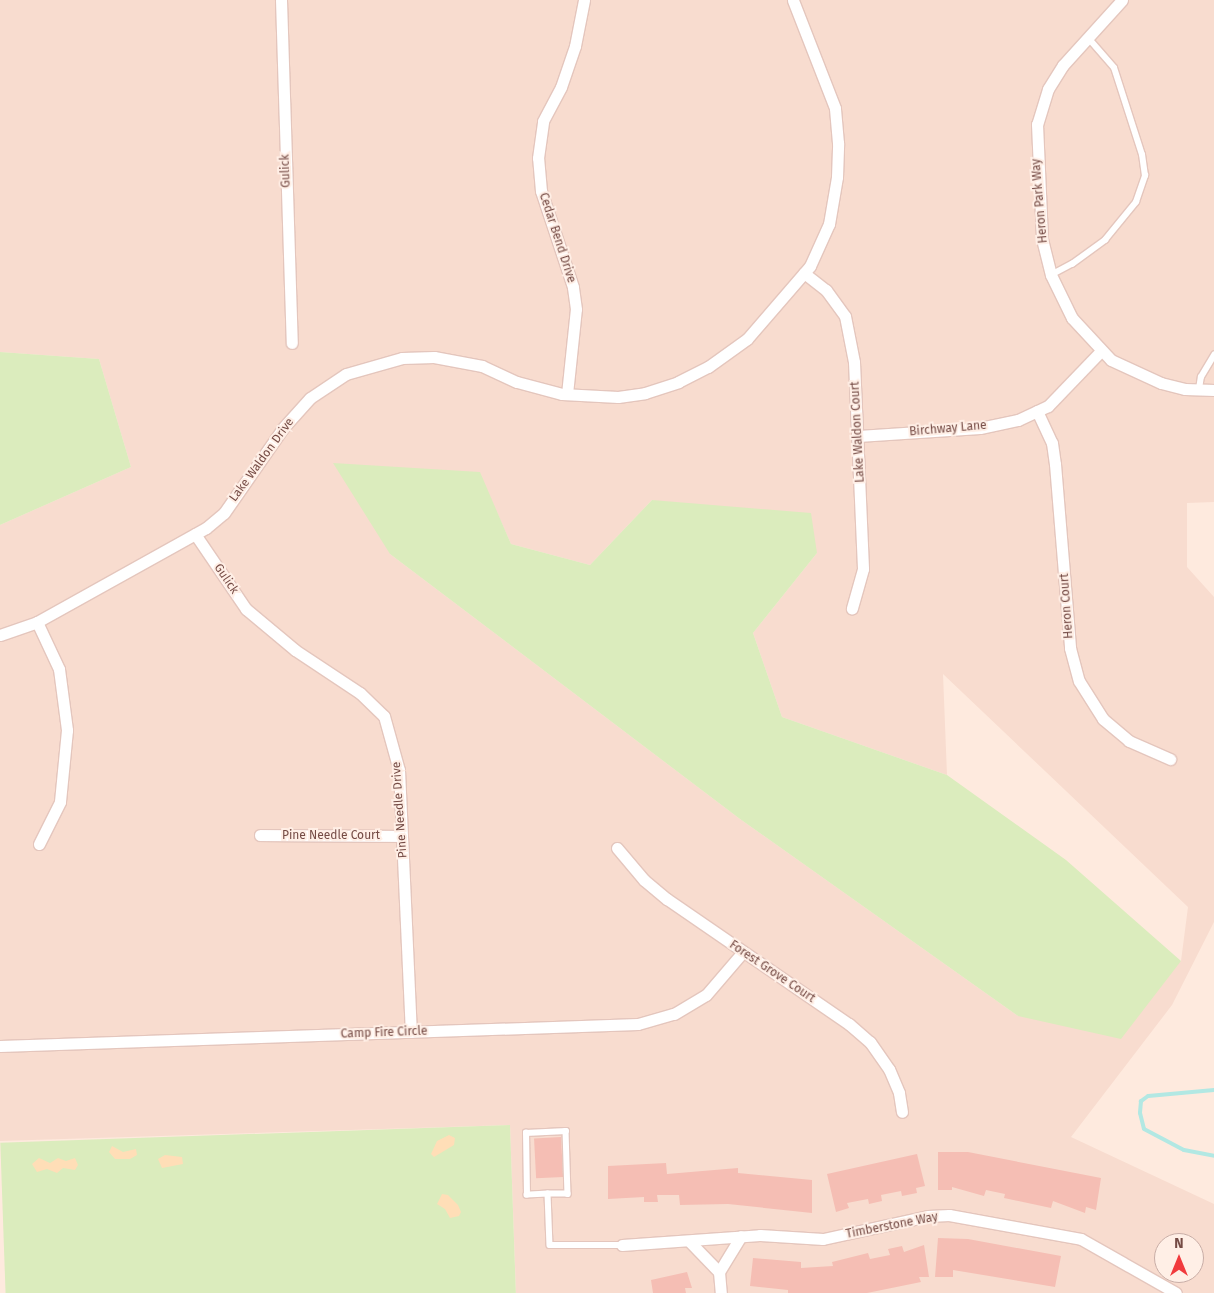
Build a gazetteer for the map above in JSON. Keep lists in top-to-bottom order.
{
  "streets": {
    "street": [
      "Gulick",
      "Heron Park Way",
      "Cedar Bend Drive",
      "Birchway Lane",
      "Lake Waldon Court",
      "Lake Waldon Drive",
      "Heron Court",
      "Pine Needle Drive",
      "Pine Needle Court",
      "Forest Grove Court",
      "Camp Fire Circle",
      "Timberstone Way"
    ]
  },
  "crossings": [
    ["Gulick", "Lake Waldon Drive"],
    ["Gulick", "Pine Needle Drive"],
    ["Heron Park Way", "Birchway Lane"],
    ["Cedar Bend Drive", "Lake Waldon Drive"],
    ["Birchway Lane", "Lake Waldon Court"],
    ["Birchway Lane", "Heron Court"],
    ["Lake Waldon Court", "Lake Waldon Drive"],
    ["Pine Needle Drive", "Pine Needle Court"],
    ["Pine Needle Drive", "Camp Fire Circle"],
    ["Forest Grove Court", "Camp Fire Circle"]
  ],
  "north": "top"
}
